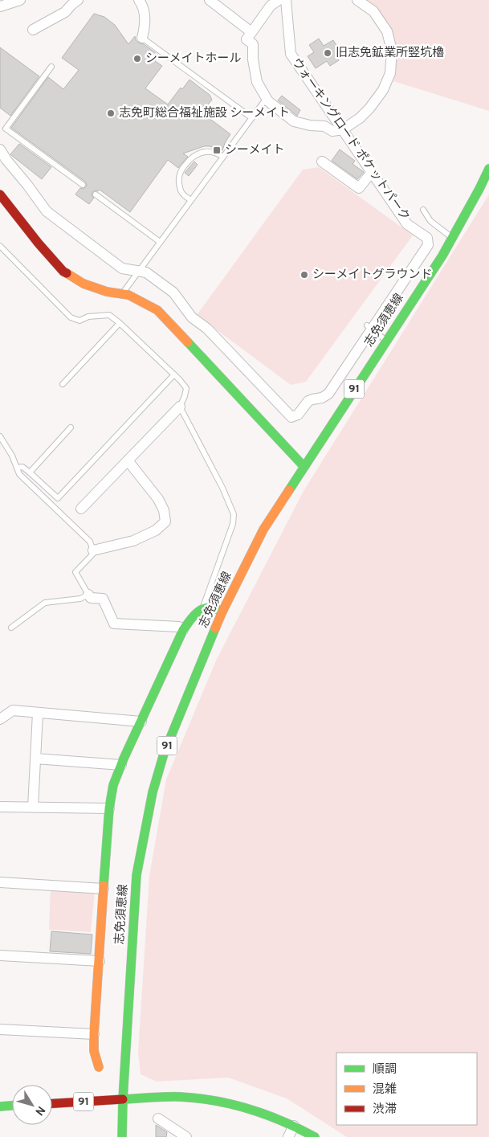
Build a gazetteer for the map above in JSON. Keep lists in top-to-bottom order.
{
  "streets": {
    "main road": ["志免須恵線", "91"],
    "street": ["ウォーキングロード ポケットパーク"]
  },
  "crossings": [
    ["志免須恵線", "91"]
  ],
  "places": {
    "other": [
      "旧志免鉱業所竪坑櫓",
      "シーメイトホール",
      "志免町総合福祉施設 シーメイト",
      "シーメイトグラウンド"
    ],
    "transit": ["シーメイト"]
  },
  "legend": ["順調", "混雑", "渋滞"],
  "north": "bottom right"
}
